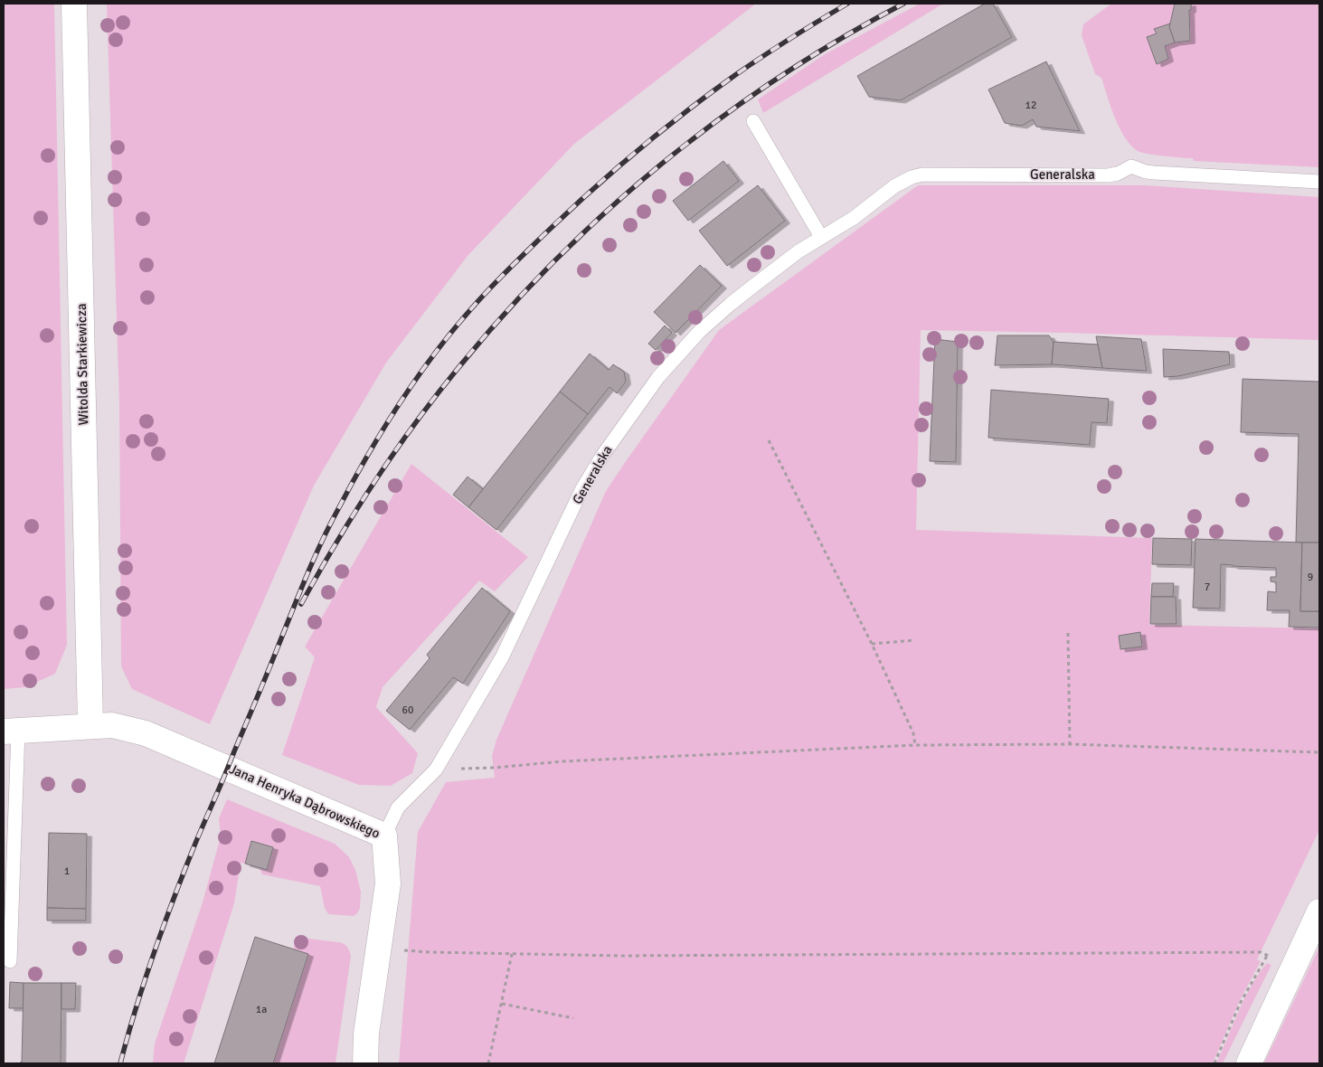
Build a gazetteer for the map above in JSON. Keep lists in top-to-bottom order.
{
  "streets": {
    "street": ["Witolda Starkiewicza", "Jana Henryka Dąbrowskiego"],
    "lane": ["Generalska"]
  },
  "crossings": [
    ["Generalska", "Jana Henryka Dąbrowskiego"],
    ["Witolda Starkiewicza", "Jana Henryka Dąbrowskiego"]
  ],
  "house_numbers": [
    "12",
    "9",
    "7",
    "60",
    "1",
    "1a"
  ]
}
